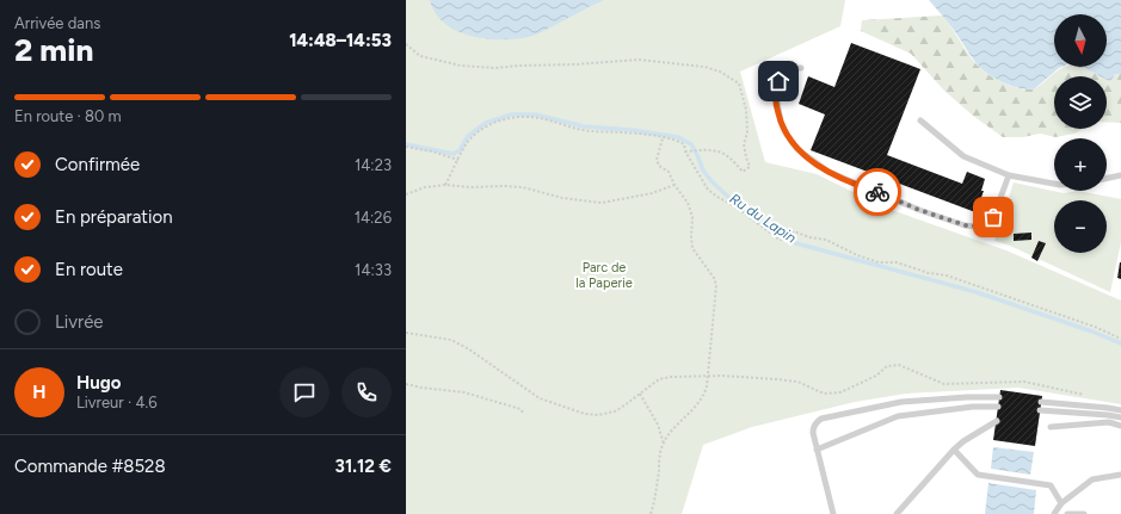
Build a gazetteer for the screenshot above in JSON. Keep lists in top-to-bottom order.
{
  "water": ["Ru du Lapin"],
  "parks": ["Parc de la Paperie"],
  "north": "bottom",
  "page": {
    "heading": ["2 min", "Arrivée dans", "14:48–14:53"],
    "panel": [
      "Hugo",
      "Livreur · 4.6",
      "Commande #8528",
      "31.12 €"
    ],
    "map_buttons": ["+", "−"],
    "bar": "En route · 80 m",
    "list": [
      ["Confirmée", "14:23"],
      ["En préparation", "14:26"],
      ["En route", "14:33"],
      "Livrée"
    ],
    "round": "H"
  }
}
